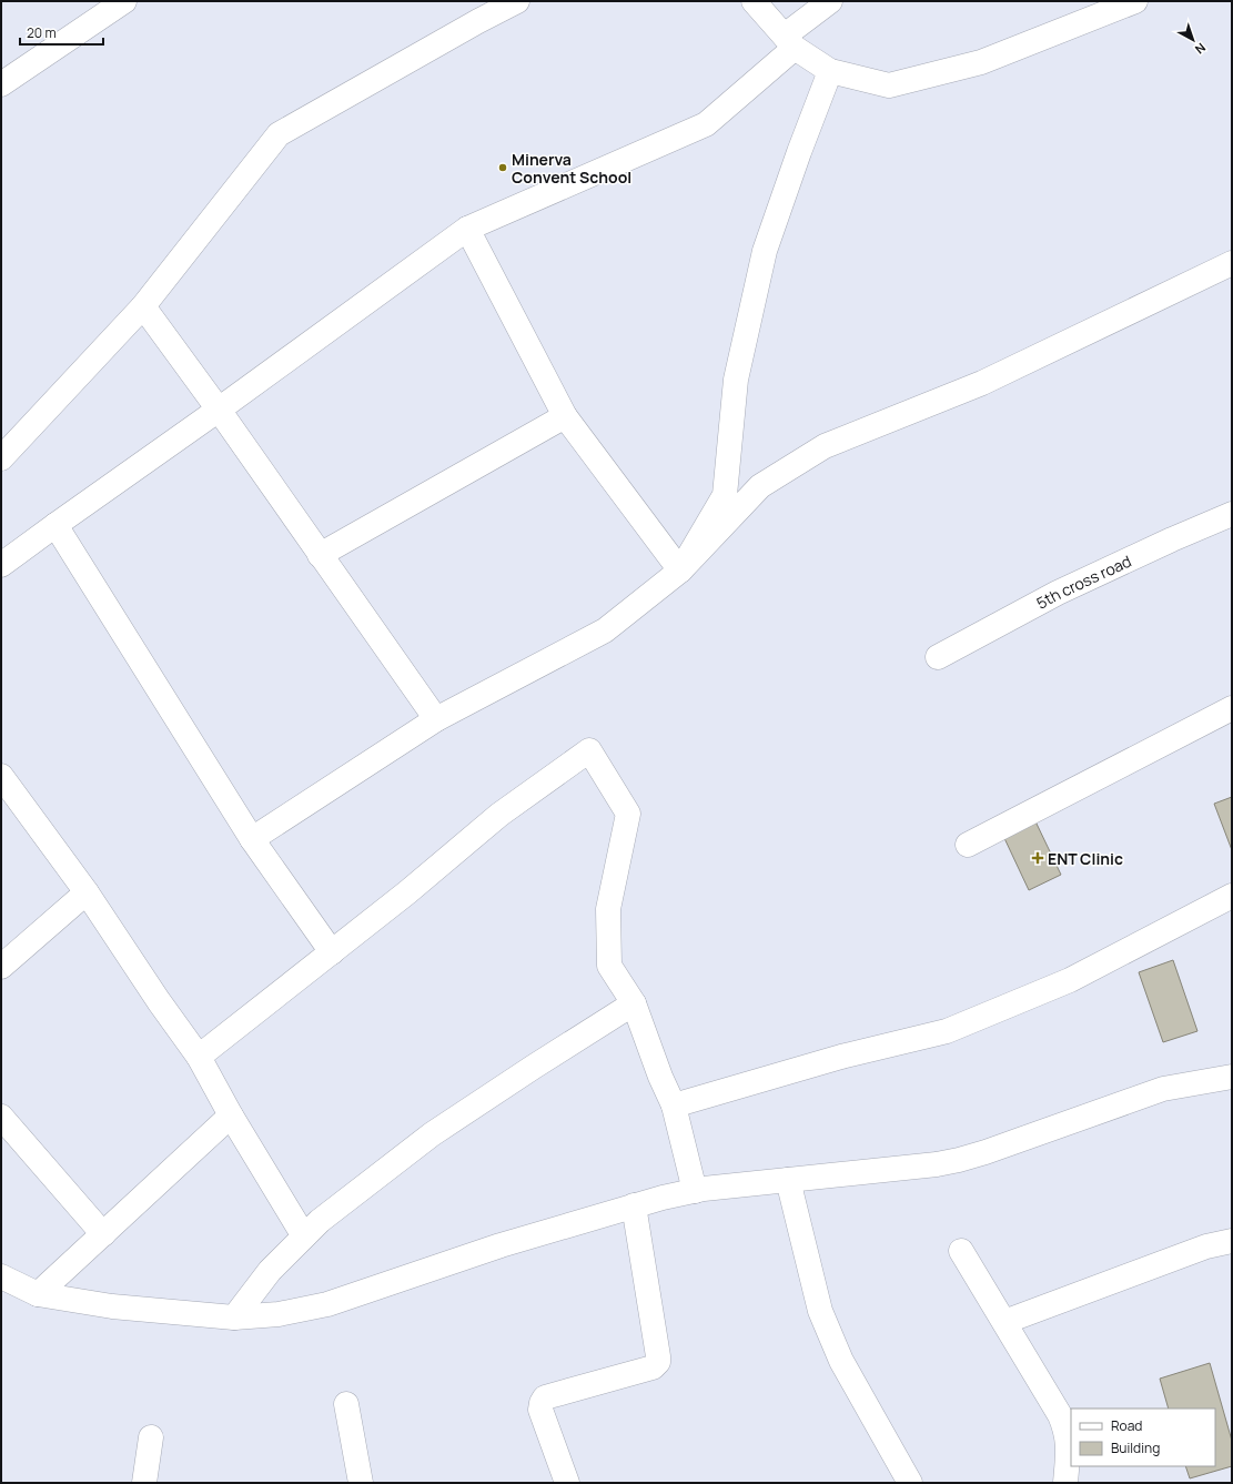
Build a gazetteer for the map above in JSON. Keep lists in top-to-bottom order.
{
  "streets": {
    "street": ["5th cross road"]
  },
  "places": {
    "other": ["Minerva Convent School"],
    "health": ["ENT Clinic"]
  },
  "legend": ["Road", "Building"],
  "scale_bar": "20 m",
  "north": "bottom right"
}
